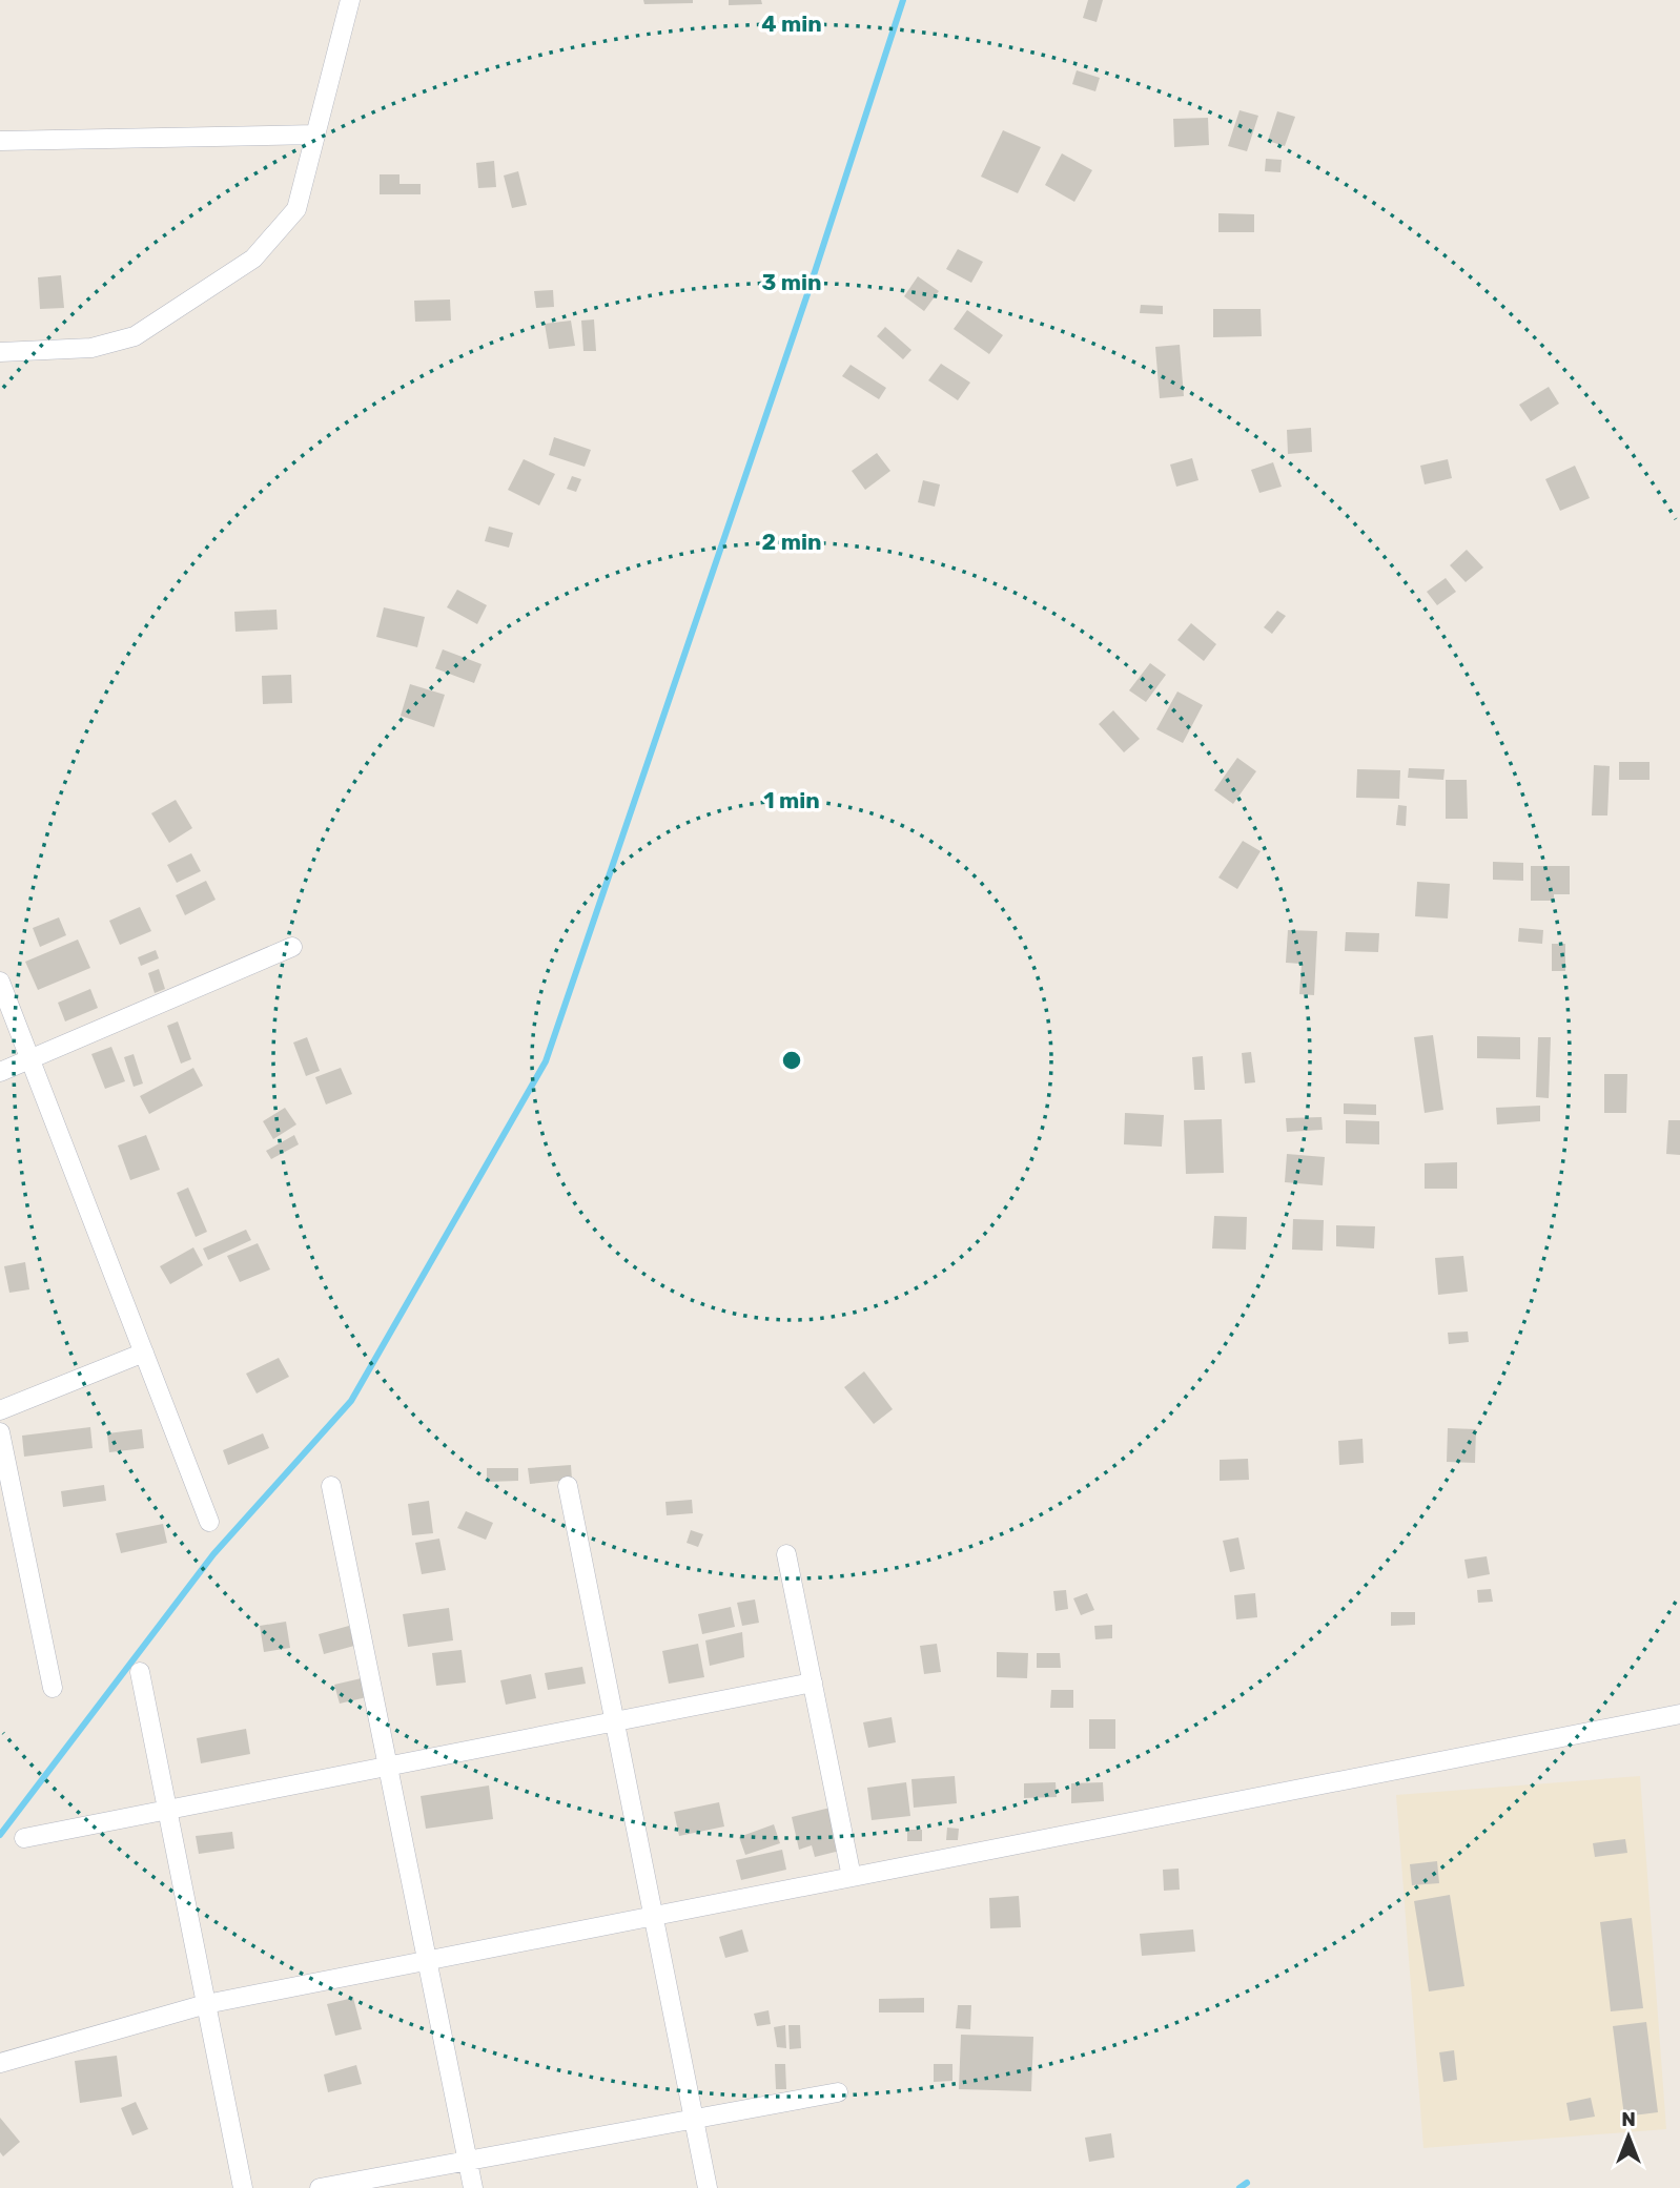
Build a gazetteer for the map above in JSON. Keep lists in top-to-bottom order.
{
  "north": "top",
  "rings": [
    "4 min",
    "3 min",
    "2 min",
    "1 min"
  ]
}
